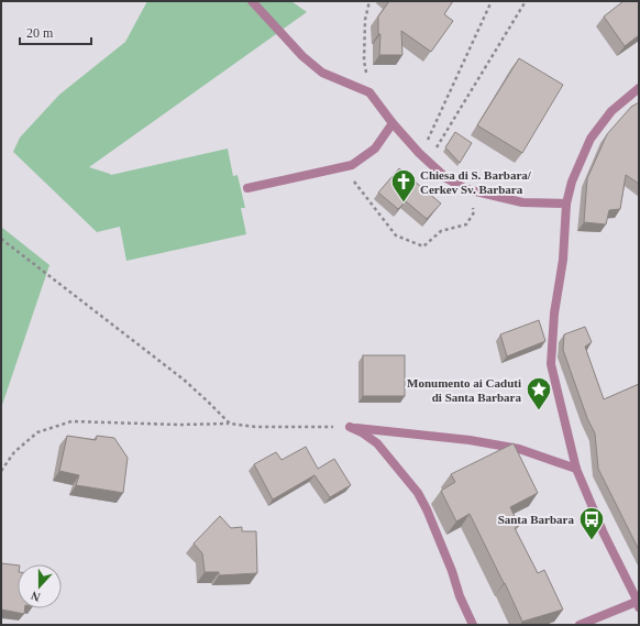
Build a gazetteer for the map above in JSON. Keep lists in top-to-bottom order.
{
  "places": {
    "church": ["Chiesa di S. Barbara/ Cerkev Sv. Barbara"],
    "place": ["Monumento ai Caduti di Santa Barbara"],
    "bus stop": ["Santa Barbara"]
  },
  "scale_bar": "20 m",
  "north": "bottom"
}
